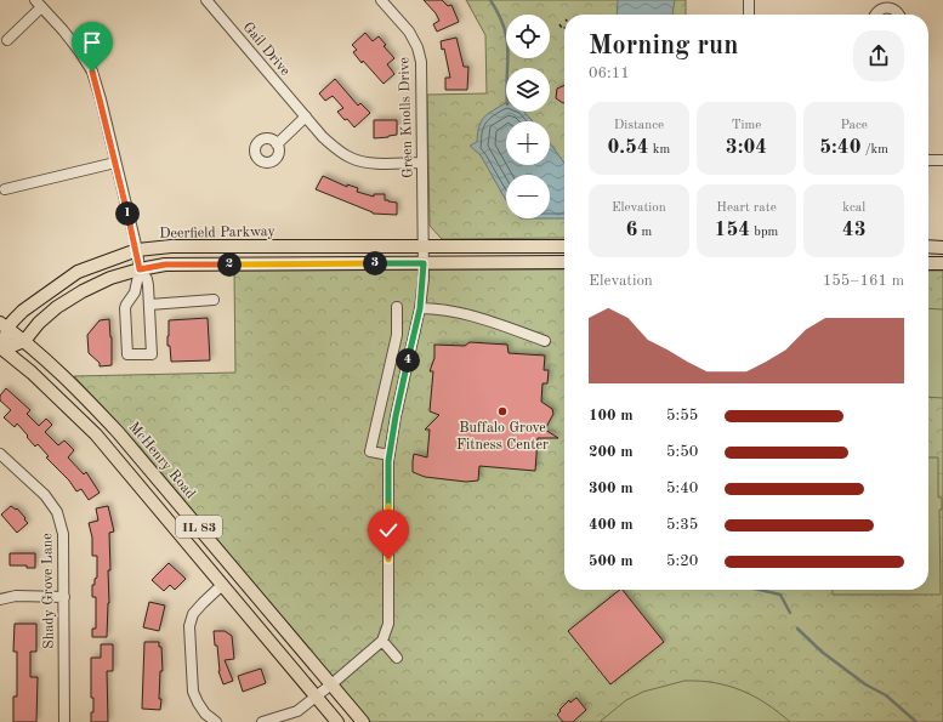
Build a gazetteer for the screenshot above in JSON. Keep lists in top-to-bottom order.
{
  "streets": {
    "main road": ["Deerfield Parkway", "McHenry Road", "IL 83"],
    "street": ["Gail Drive", "Green Knolls Drive", "Shady Grove Lane"]
  },
  "crossings": [
    ["Gail Drive", "Green Knolls Drive"],
    ["Green Knolls Drive", "Deerfield Parkway"],
    ["Deerfield Parkway", "McHenry Road"]
  ],
  "places": ["Buffalo Grove Fitness Center"],
  "page": {
    "map_buttons": ["+", "−"],
    "heading": ["Morning run", "06:11"],
    "stats": [
      ["Distance", "0.54 km"],
      ["Time", "3:04"],
      ["Pace", "5:40 /km"],
      ["Elevation", "6 m"],
      ["Heart rate", "154 bpm"],
      ["kcal", "43"]
    ],
    "pins": [
      "1",
      "3",
      "2",
      "4"
    ],
    "chart": ["Elevation", "155–161 m"],
    "list": [
      {
        "name": "100 m",
        "note": "5:55"
      },
      {
        "name": "200 m",
        "note": "5:50"
      },
      {
        "name": "300 m",
        "note": "5:40"
      },
      {
        "name": "400 m",
        "note": "5:35"
      },
      {
        "name": "500 m",
        "note": "5:20"
      }
    ]
  }
}
